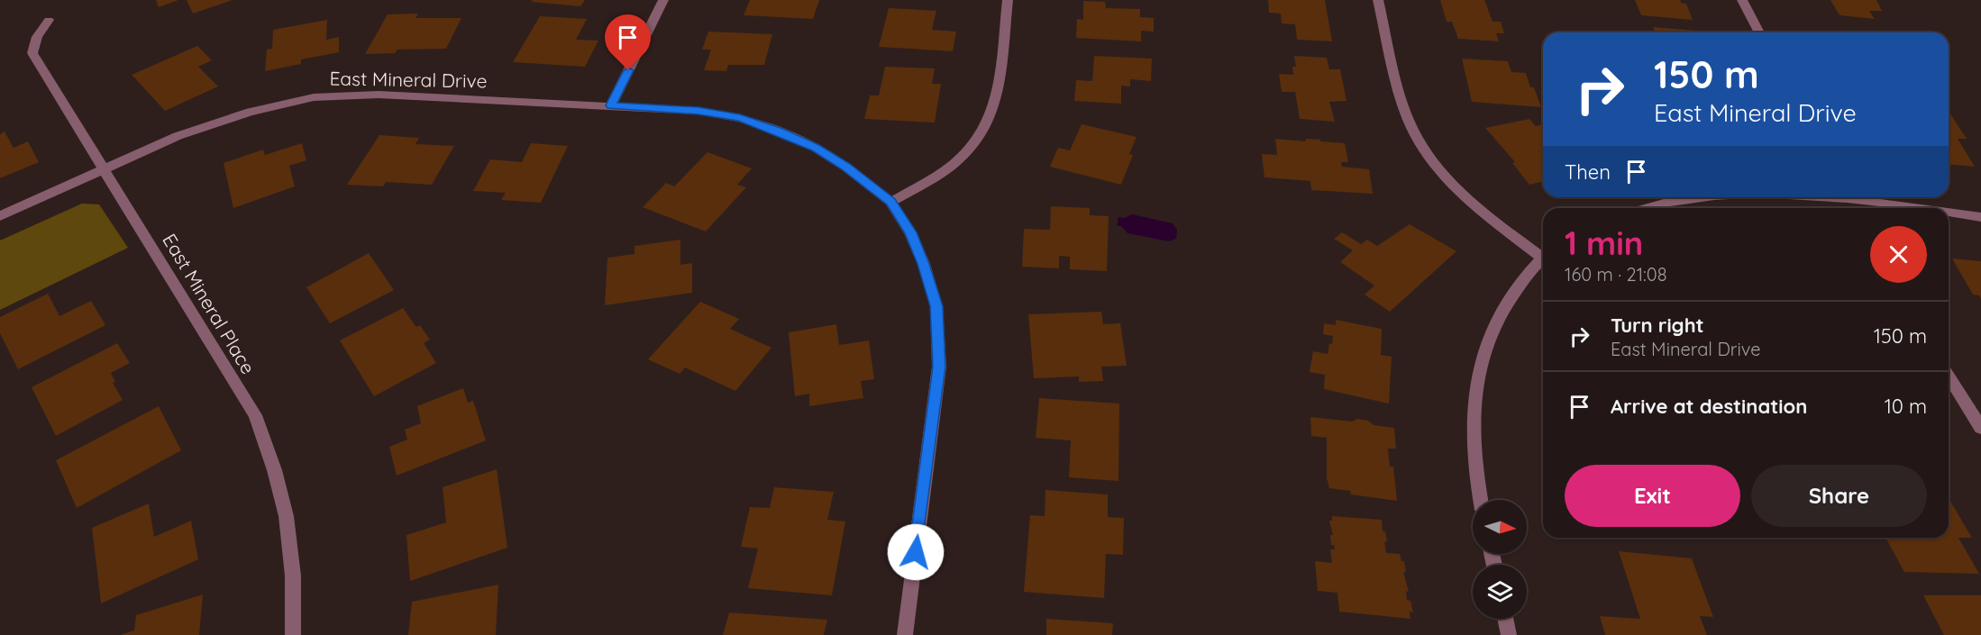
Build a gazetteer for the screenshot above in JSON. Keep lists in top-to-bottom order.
{
  "streets": {
    "street": ["East Mineral Drive", "East Mineral Place"]
  },
  "crossings": [
    ["East Mineral Drive", "East Mineral Place"]
  ],
  "north": "right",
  "page": {
    "turn": ["150 m", "East Mineral Drive"],
    "then": "Then",
    "heading": ["1 min", "160 m · 21:08"],
    "list": [
      {
        "name": "Turn right",
        "note": "East Mineral Drive",
        "value": "150 m"
      },
      {
        "name": "Arrive at destination",
        "value": "10 m"
      }
    ],
    "buttons": ["Exit", "Share"]
  }
}
